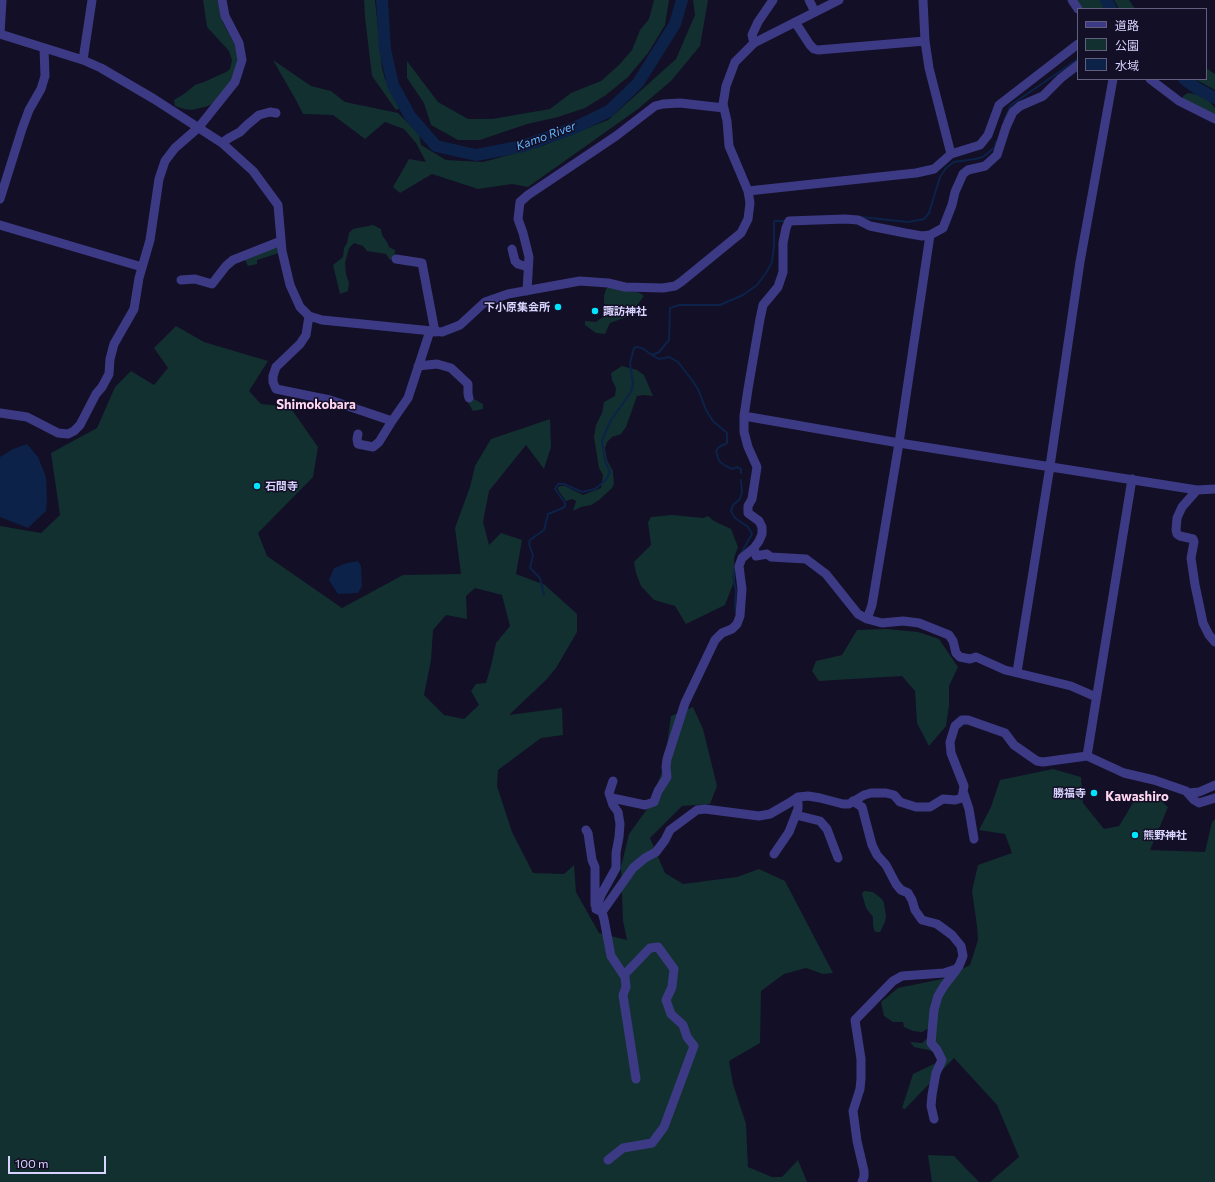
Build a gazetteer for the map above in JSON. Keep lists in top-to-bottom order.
{
  "districts": ["Shimokobara", "Kawashiro"],
  "water": ["Kamo River"],
  "places": [
    "下小原集会所",
    "諏訪神社",
    "石間寺",
    "勝福寺",
    "熊野神社"
  ],
  "legend": ["道路", "公園", "水域"],
  "scale_bar": "100 m"
}
